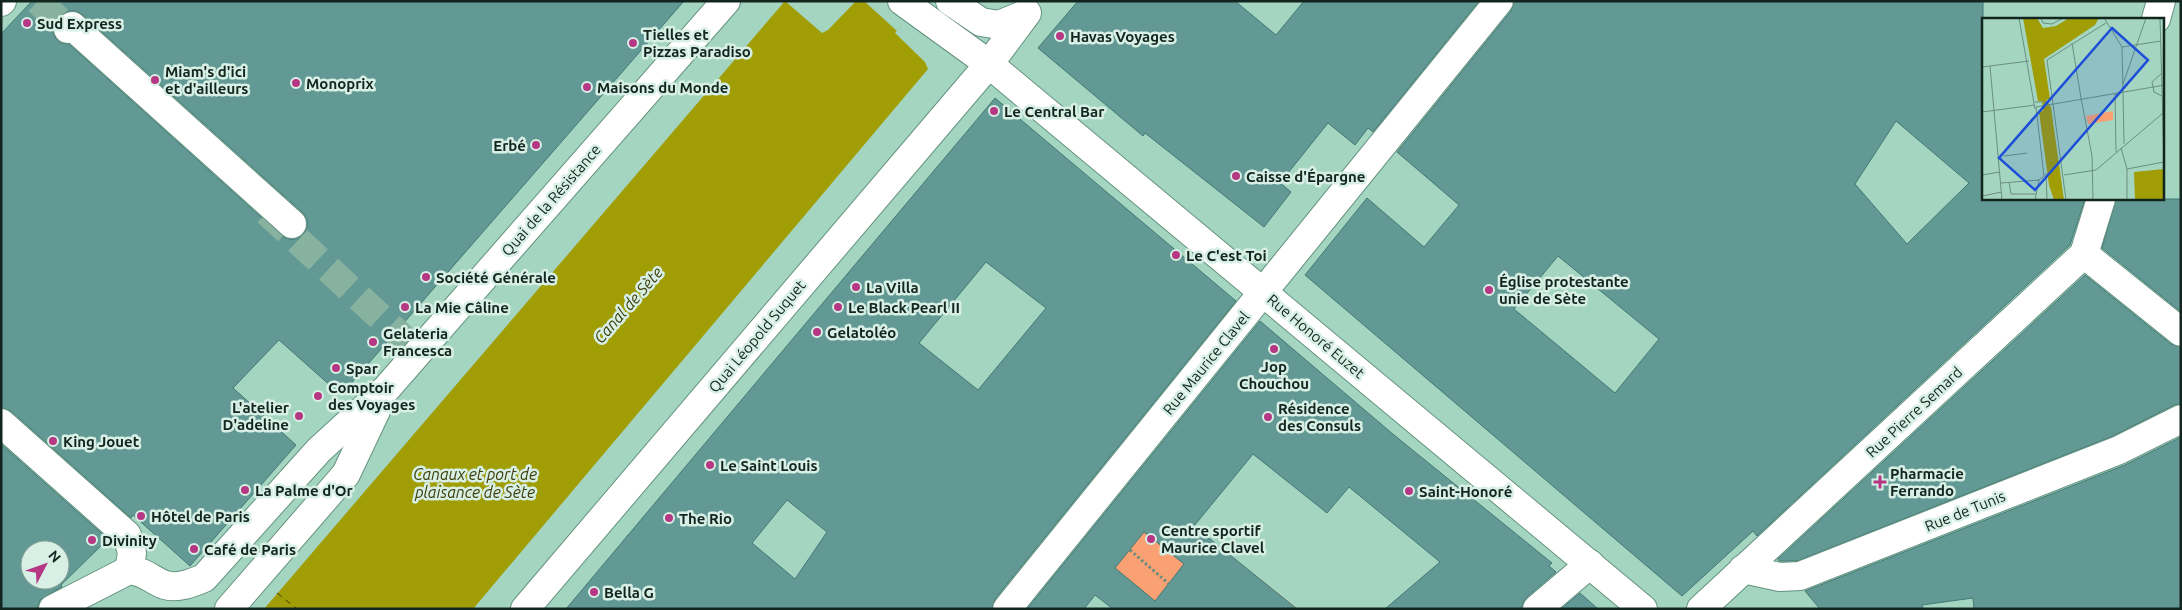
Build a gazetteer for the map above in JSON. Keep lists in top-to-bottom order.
{
  "streets": {
    "main road": [
      "Quai de la Résistance",
      "Quai Léopold Suquet",
      "Rue Honoré Euzet",
      "Rue Maurice Clavel",
      "Rue Pierre Semard",
      "Rue de Tunis"
    ]
  },
  "crossings": [
    ["Quai Léopold Suquet", "Rue Honoré Euzet"],
    ["Rue Honoré Euzet", "Rue Maurice Clavel"],
    ["Rue Pierre Semard", "Rue de Tunis"]
  ],
  "water": ["Canal de Sète", "Canaux et port de plaisance de Sète"],
  "places": {
    "other": [
      "Sud Express",
      "Havas Voyages",
      "Tielles et Pizzas Paradiso",
      "Miam's d'ici et d'ailleurs",
      "Monoprix",
      "Maisons du Monde",
      "Le Central Bar",
      "Erbé",
      "Caisse d'Épargne",
      "Le C'est Toi",
      "Société Générale",
      "La Villa",
      "Église protestante unie de Sète",
      "La Mie Câline",
      "Le Black Pearl II",
      "Gelatoléo",
      "Gelateria Francesca",
      "Jop Chouchou",
      "Spar",
      "Comptoir des Voyages",
      "L'atelier D'adeline",
      "Résidence des Consuls",
      "King Jouet",
      "Le Saint Louis",
      "La Palme d'Or",
      "Saint-Honoré",
      "Hôtel de Paris",
      "The Rio",
      "Centre sportif Maurice Clavel",
      "Divinity",
      "Café de Paris",
      "Bella G"
    ],
    "health": ["Pharmacie Ferrando"]
  },
  "north": "top right"
}
